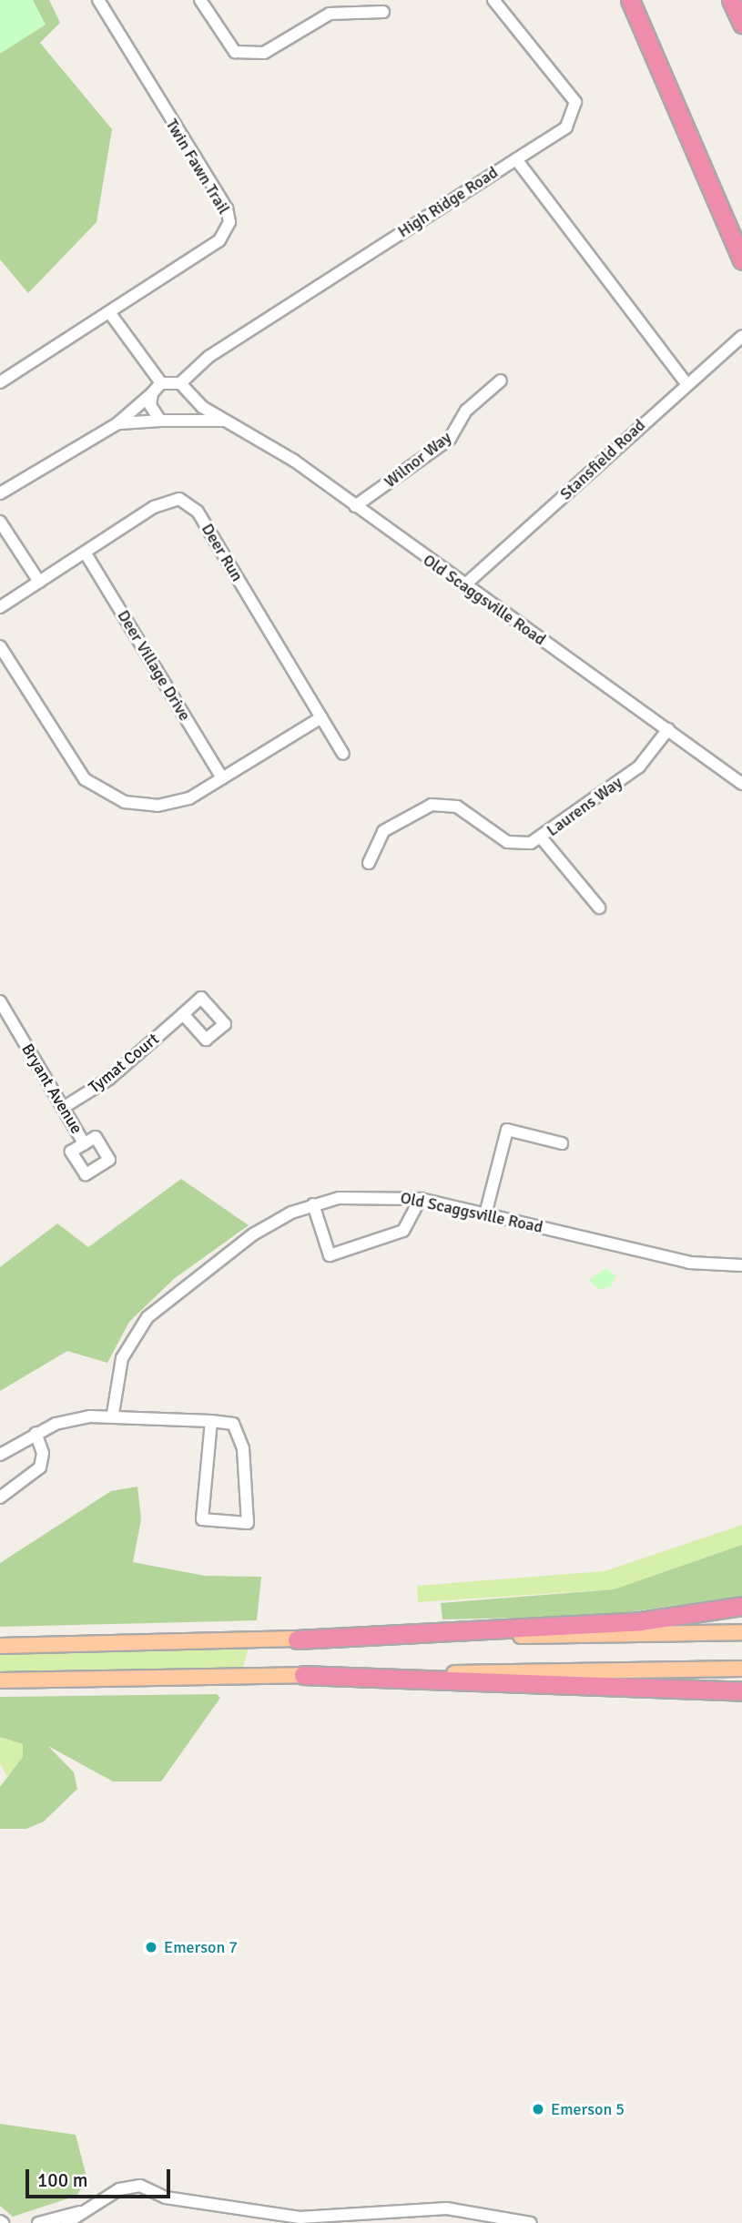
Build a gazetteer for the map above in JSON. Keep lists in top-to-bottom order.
{
  "streets": {
    "street": [
      "Twin Fawn Trail",
      "High Ridge Road",
      "Wilnor Way",
      "Stansfield Road",
      "Deer Run",
      "Old Scaggsville Road",
      "Deer Village Drive",
      "Laurens Way",
      "Tymat Court",
      "Bryant Avenue"
    ]
  },
  "crossings": [
    ["High Ridge Road", "Stansfield Road"],
    ["High Ridge Road", "Old Scaggsville Road"],
    ["Wilnor Way", "Old Scaggsville Road"],
    ["Stansfield Road", "Old Scaggsville Road"],
    ["Deer Run", "Deer Village Drive"],
    ["Old Scaggsville Road", "Laurens Way"],
    ["Tymat Court", "Bryant Avenue"]
  ],
  "places": ["Emerson 7", "Emerson 5"],
  "scale_bar": "100 m"
}
